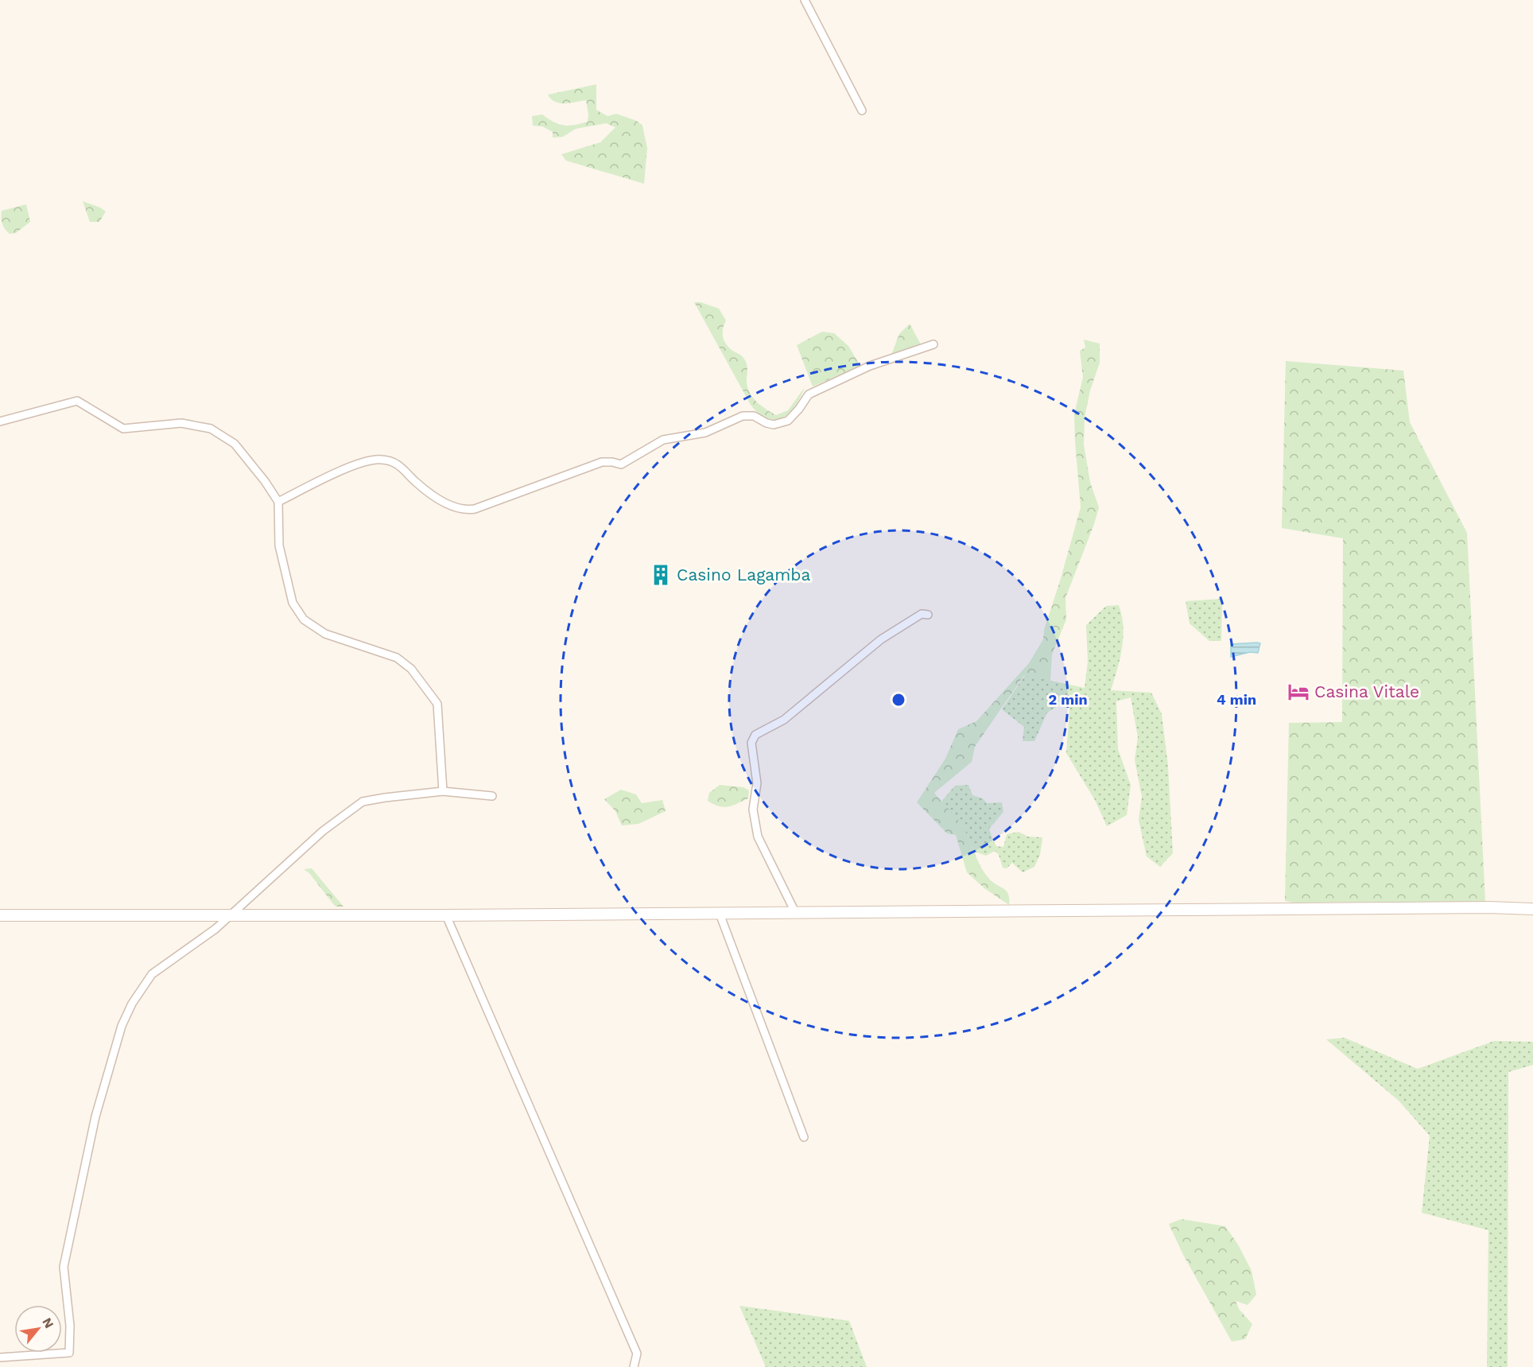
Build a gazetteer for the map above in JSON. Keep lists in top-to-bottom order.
{
  "places": {
    "building": ["Casino Lagamba"],
    "hotel": ["Casina Vitale"]
  },
  "north": "top right",
  "rings": ["2 min", "4 min"]
}
